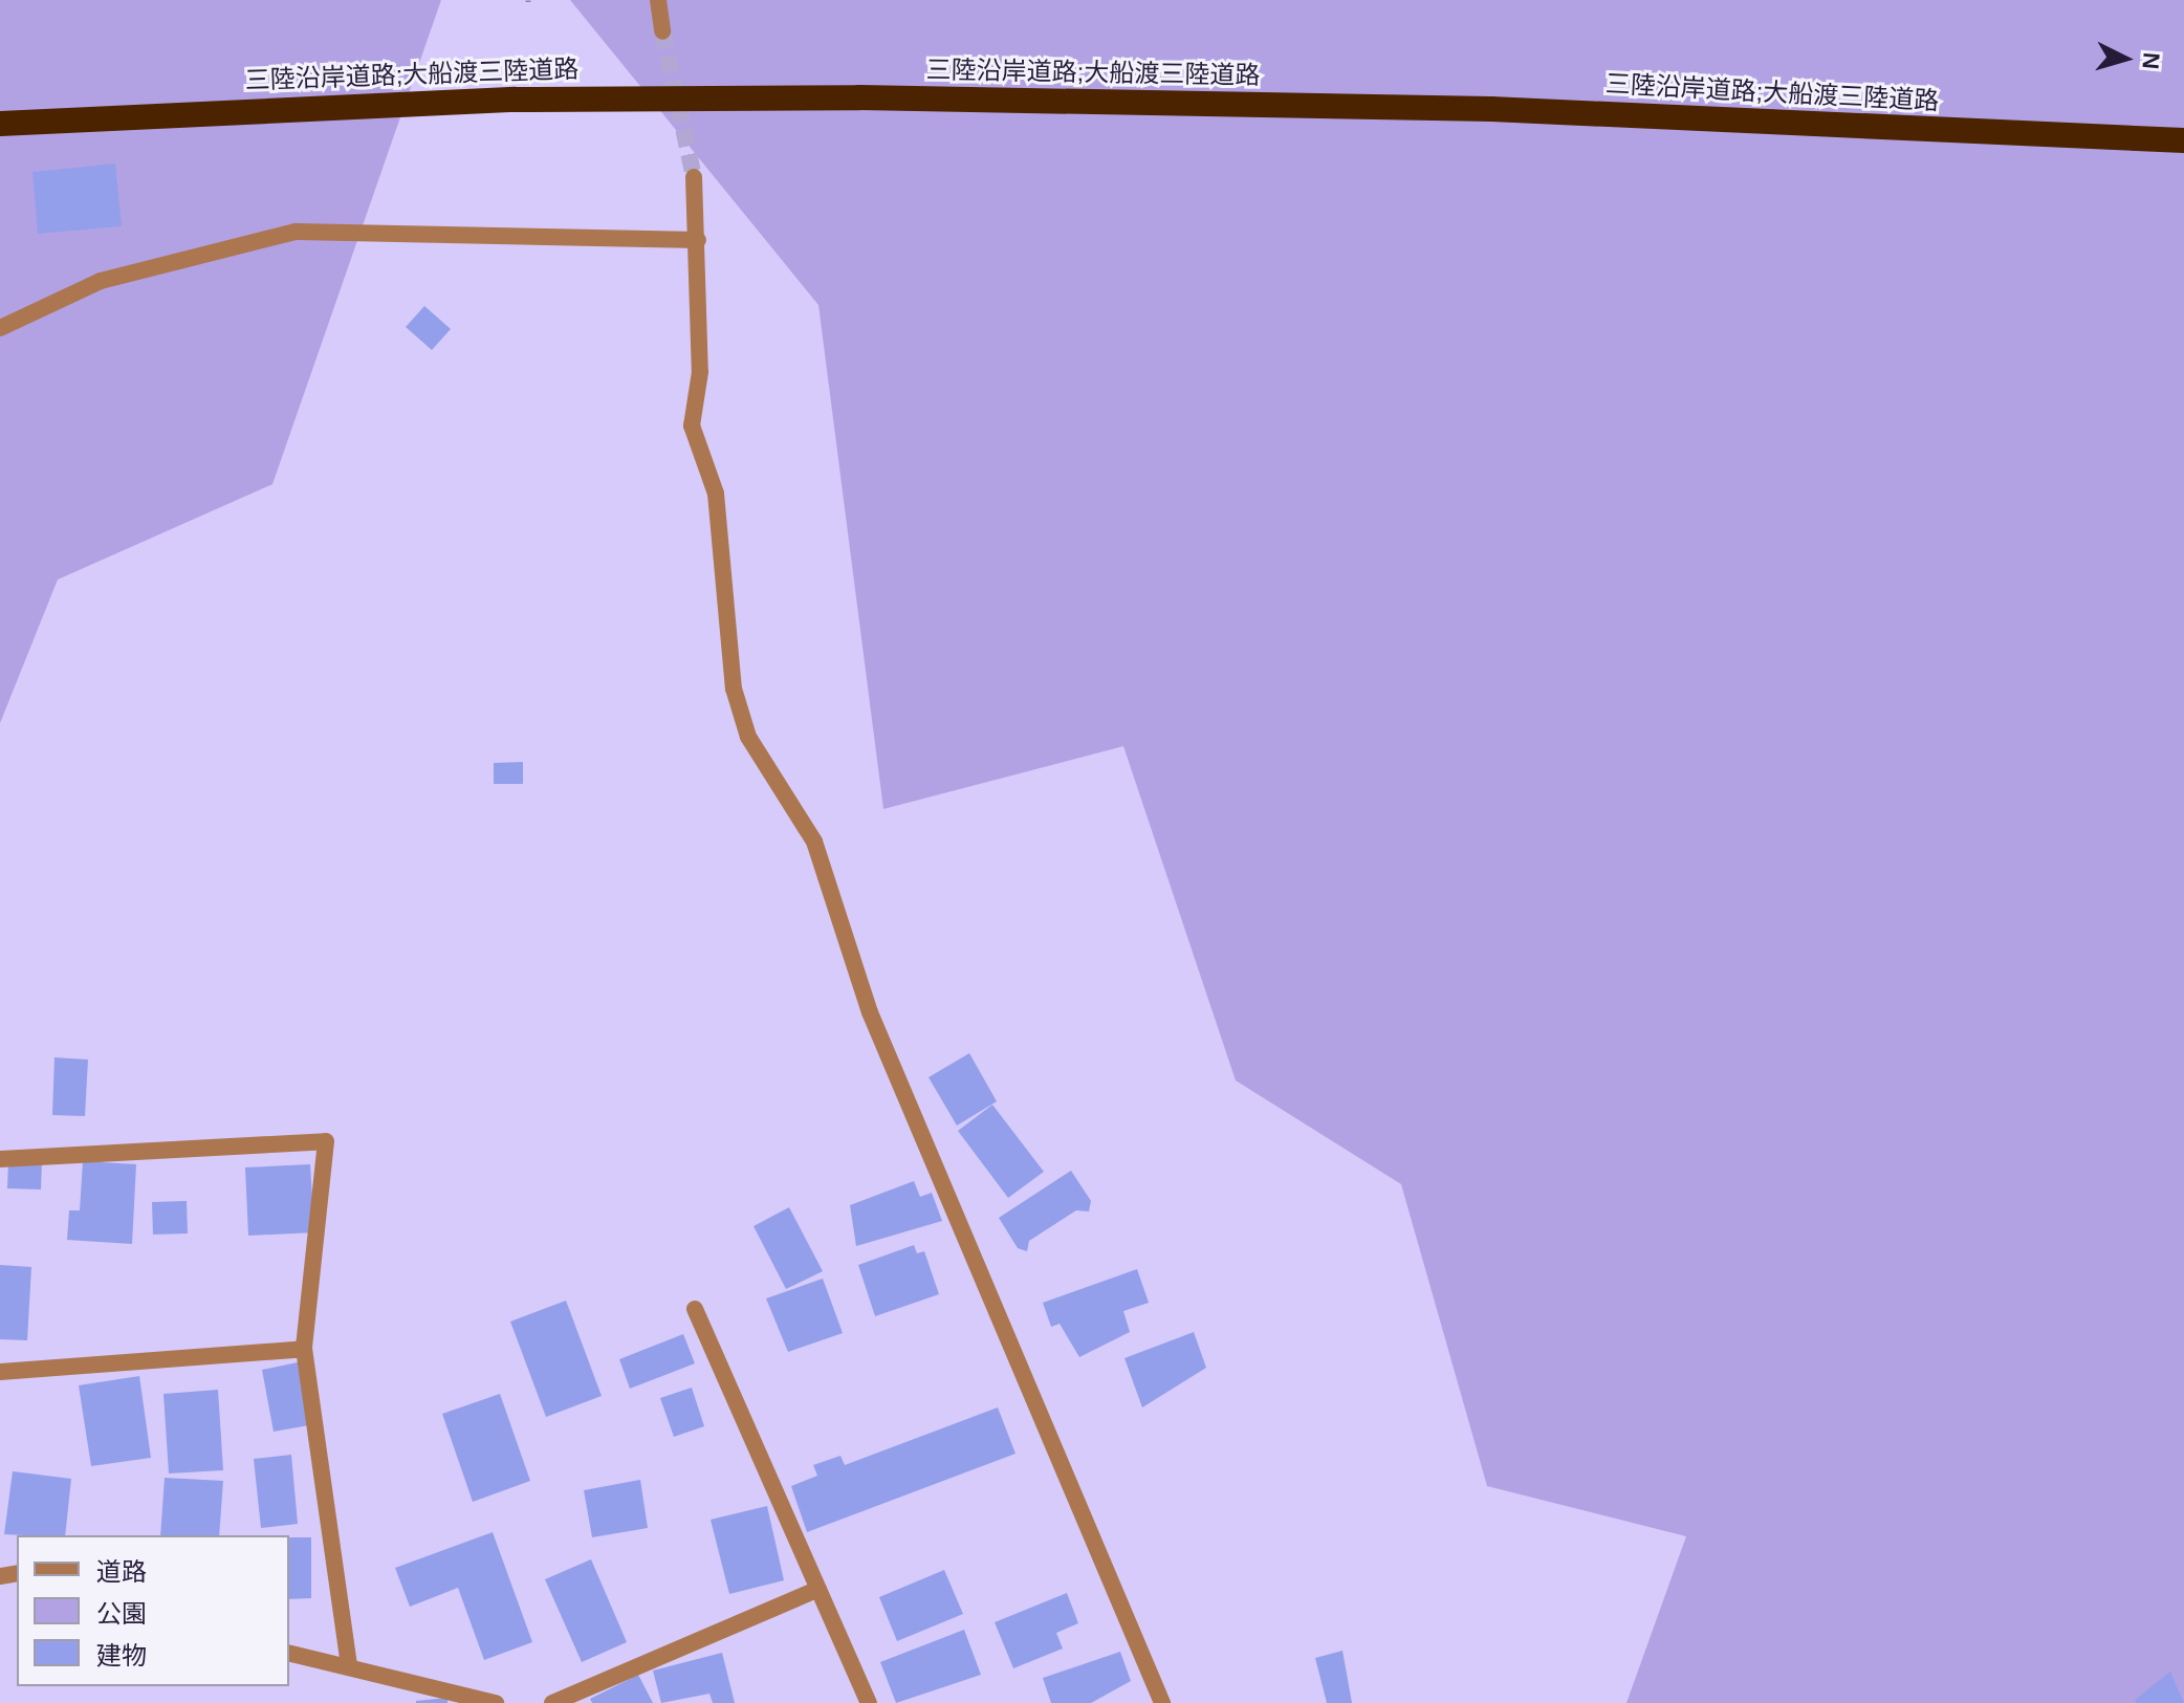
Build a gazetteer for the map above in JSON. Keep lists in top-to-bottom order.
{
  "streets": {
    "highway": ["三陸沿岸道路;大船渡三陸道路"]
  },
  "legend": ["道路", "公園", "建物"],
  "north": "right"
}
